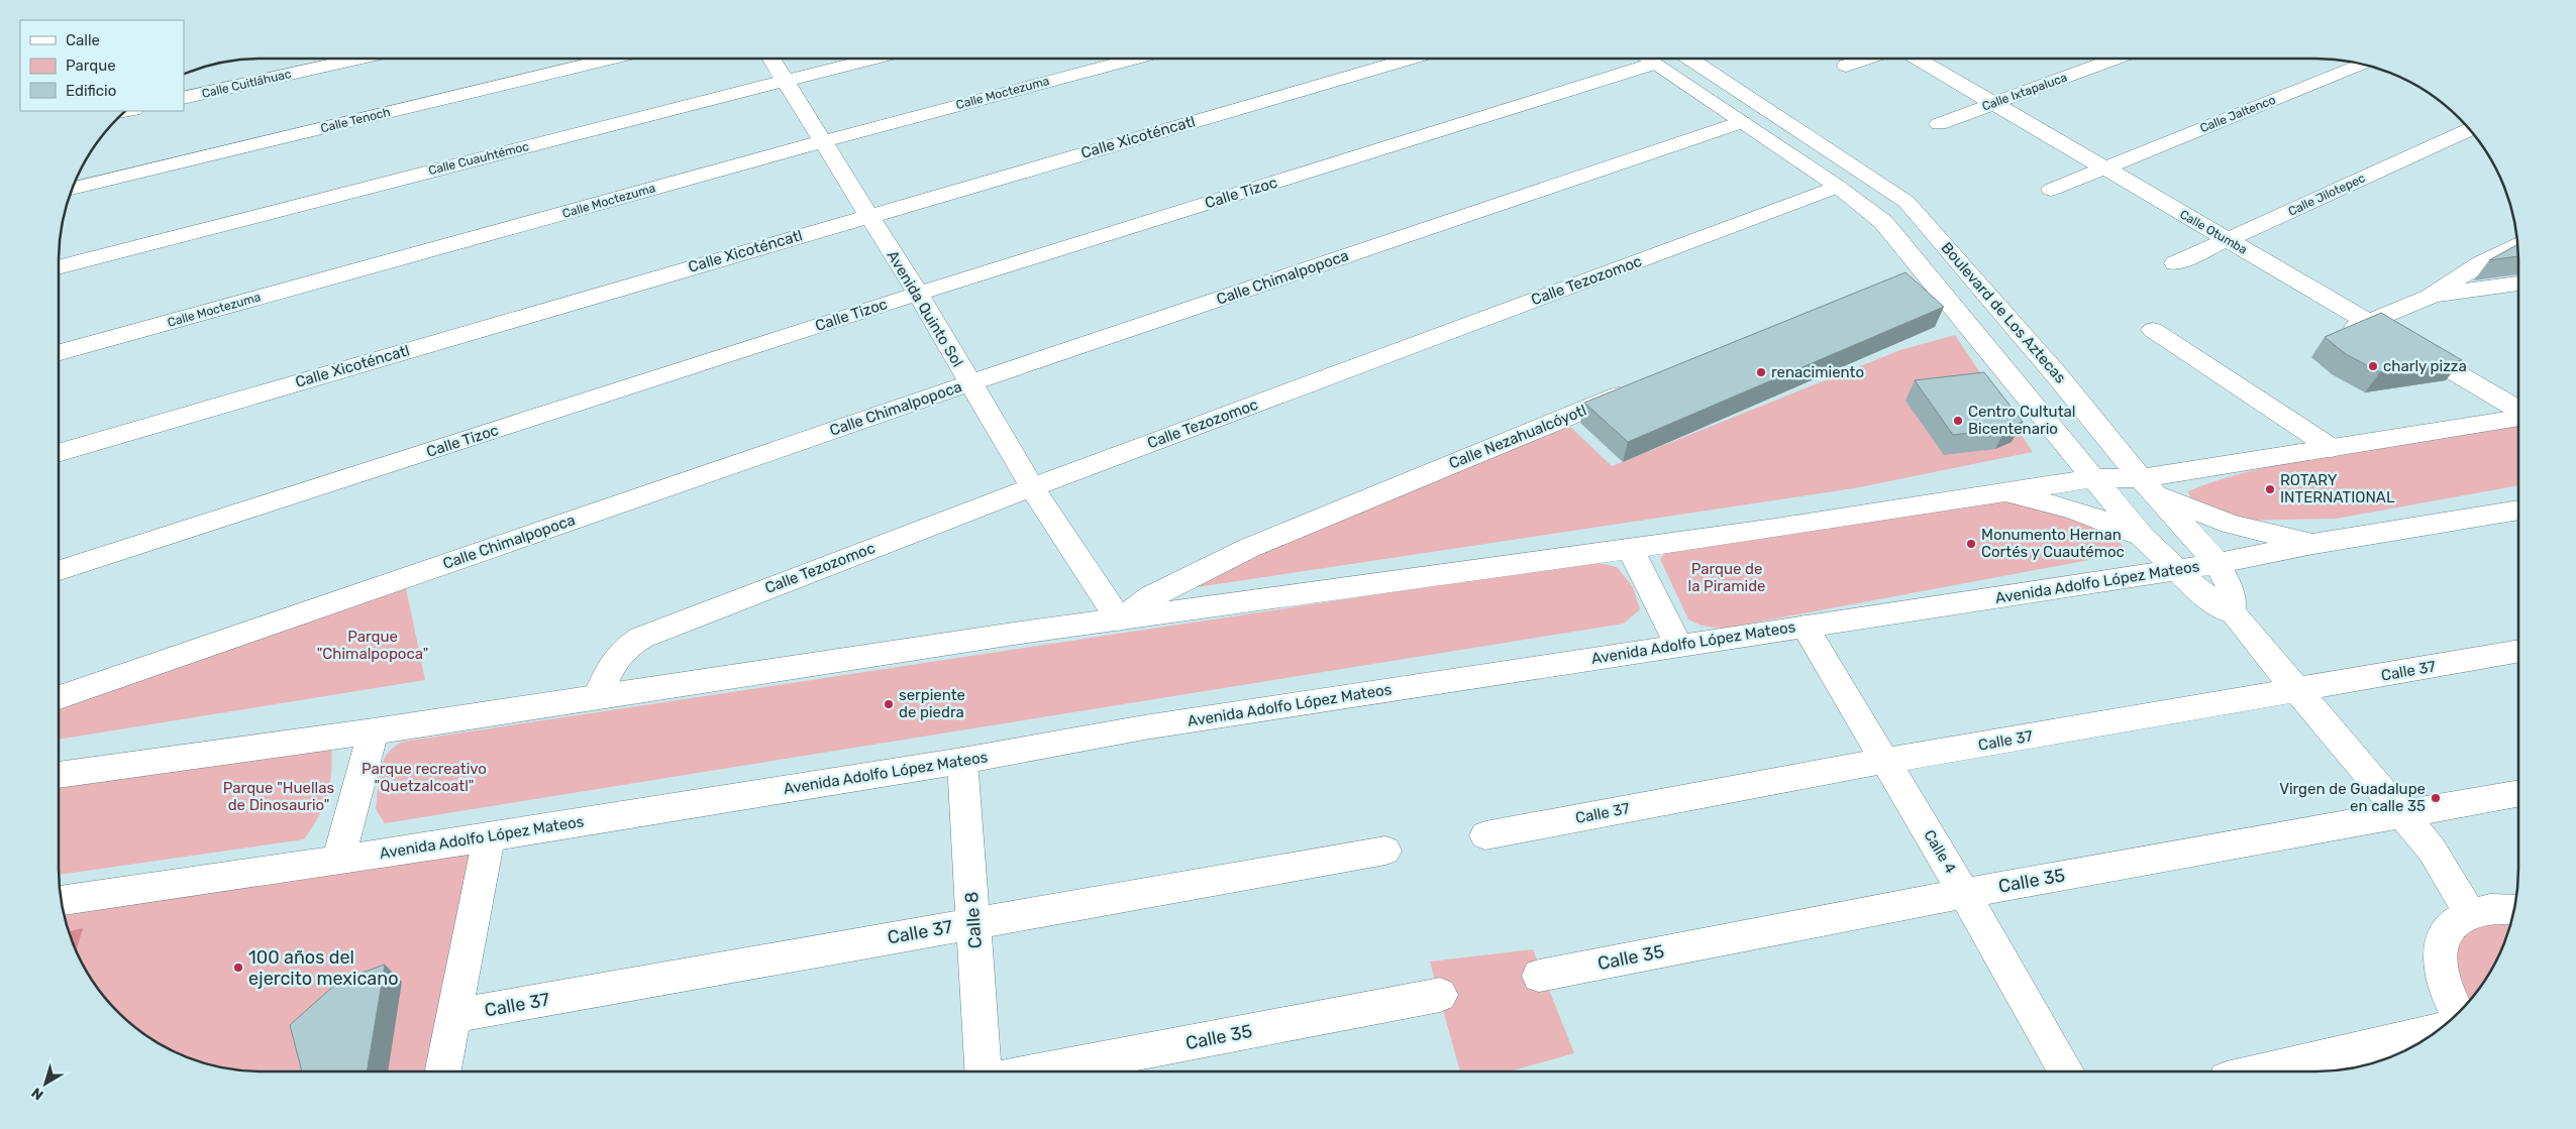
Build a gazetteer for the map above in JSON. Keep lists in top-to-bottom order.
{
  "streets": {
    "street": [
      "Calle Cuitláhuac",
      "Calle Ixtapaluca",
      "Calle Moctezuma",
      "Calle Jaltenco",
      "Calle Tenoch",
      "Calle Xicoténcatl",
      "Calle Cuauhtémoc",
      "Calle Tizoc",
      "Calle Jilotepec",
      "Calle Otumba",
      "Calle Chimalpopoca",
      "Calle Tezozomoc",
      "Avenida Quinto Sol",
      "Boulevard de Los Aztecas",
      "Calle Nezahualcóyotl",
      "Avenida Adolfo López Mateos",
      "Calle 37",
      "Calle 4",
      "Calle 35",
      "Calle 8"
    ]
  },
  "crossings": [
    ["Calle Ixtapaluca", "Calle Otumba"],
    ["Calle Moctezuma", "Avenida Quinto Sol"],
    ["Calle Jaltenco", "Calle Otumba"],
    ["Calle Xicoténcatl", "Avenida Quinto Sol"],
    ["Calle Cuauhtémoc", "Avenida Quinto Sol"],
    ["Calle Tizoc", "Avenida Quinto Sol"],
    ["Calle Jilotepec", "Calle Otumba"],
    ["Calle Chimalpopoca", "Avenida Quinto Sol"],
    ["Calle Tezozomoc", "Avenida Quinto Sol"],
    ["Avenida Quinto Sol", "Calle Nezahualcóyotl"],
    ["Boulevard de Los Aztecas", "Avenida Adolfo López Mateos"],
    ["Avenida Adolfo López Mateos", "Calle 4"],
    ["Avenida Adolfo López Mateos", "Calle 8"],
    ["Calle 37", "Calle 4"],
    ["Calle 37", "Calle 8"],
    ["Calle 4", "Calle 35"]
  ],
  "parks": [
    "Parque de la Piramide",
    "Parque \"Chimalpopoca\"",
    "Parque recreativo \"Quetzalcoatl\"",
    "Parque \"Huellas de Dinosaurio\""
  ],
  "places": [
    "charly pizza",
    "renacimiento",
    "Centro Cultutal Bicentenario",
    "ROTARY INTERNATIONAL",
    "Monumento Hernan Cortés y Cuautémoc",
    "serpiente de piedra",
    "Virgen de Guadalupe en calle 35",
    "100 años del ejercito mexicano"
  ],
  "legend": ["Calle", "Parque", "Edificio"],
  "north": "bottom left"
}
